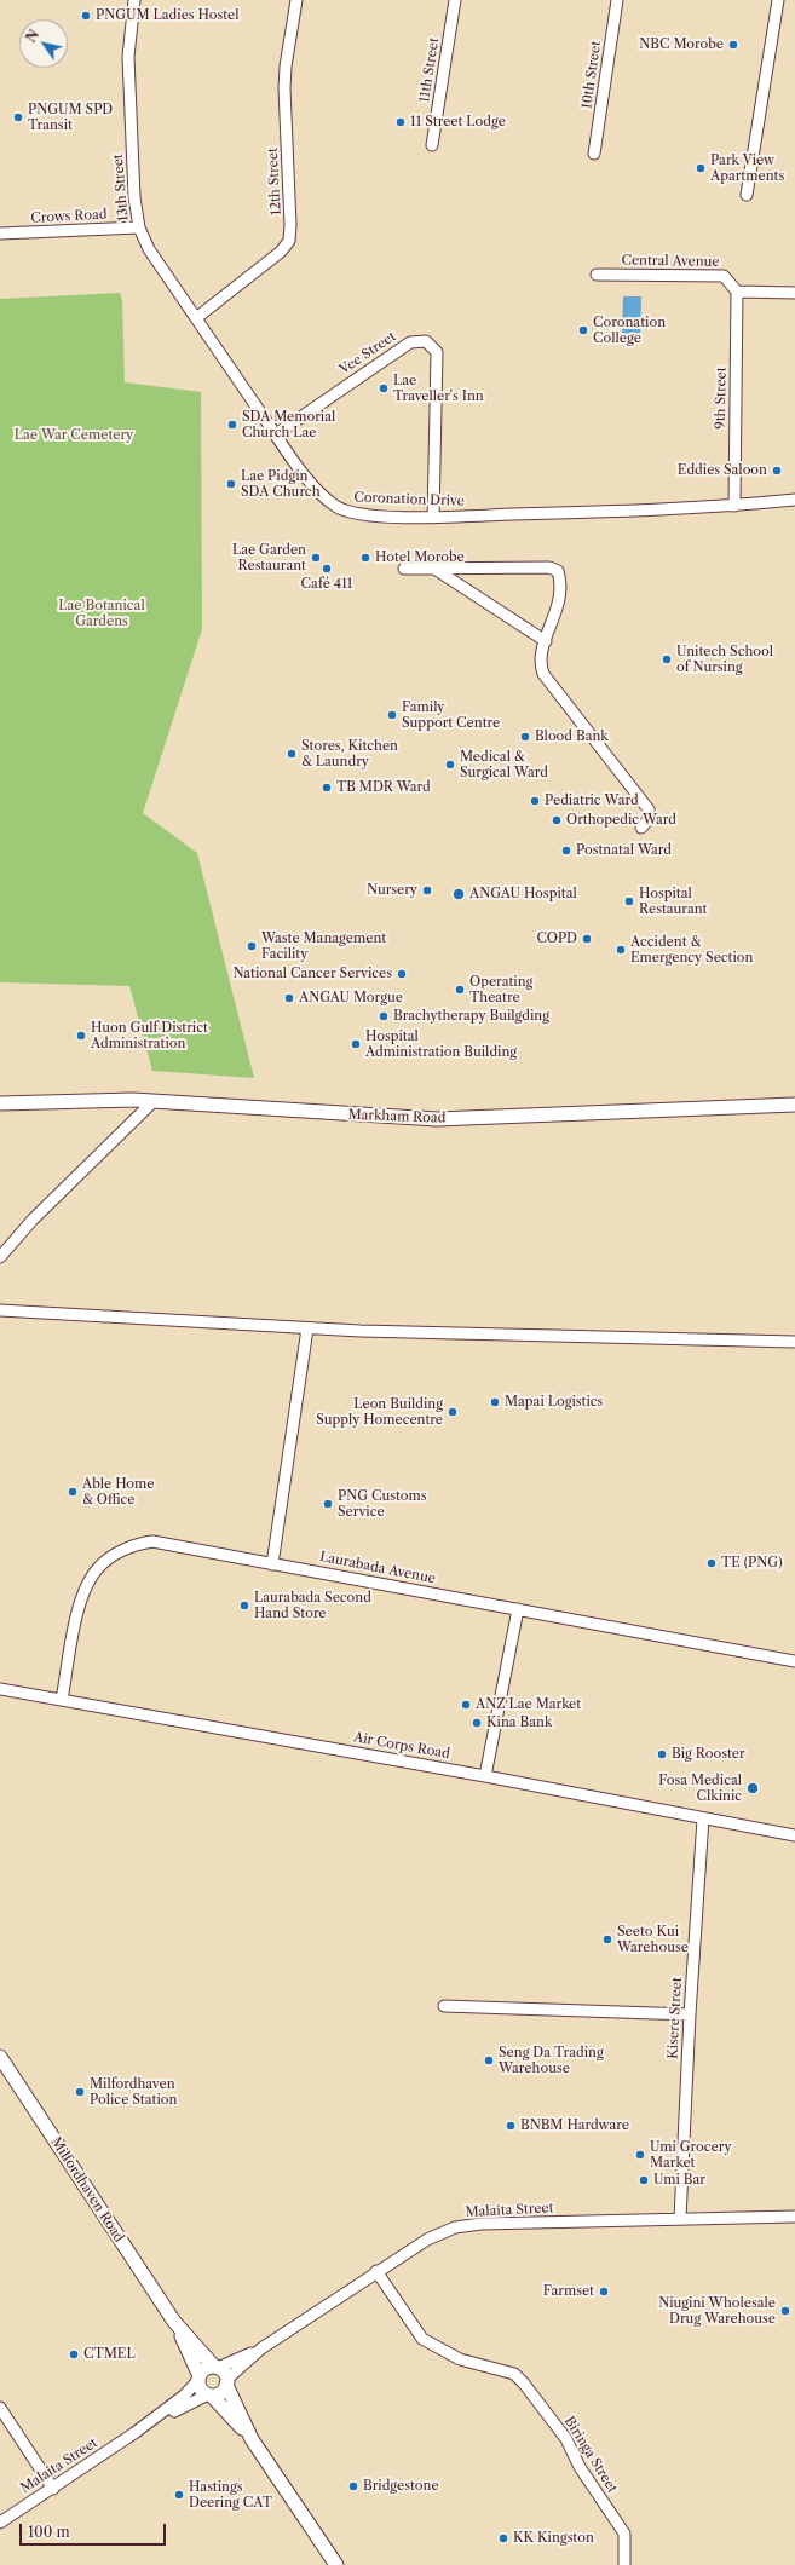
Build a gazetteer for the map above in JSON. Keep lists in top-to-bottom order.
{
  "streets": {
    "main road": ["Markham Road", "Milfordhaven Road"],
    "street": [
      "11th Street",
      "10th Street",
      "12th Street",
      "13th Street",
      "Crows Road",
      "Central Avenue",
      "Vee Street",
      "9th Street",
      "Coronation Drive",
      "Laurabada Avenue",
      "Air Corps Road",
      "Kisere Street",
      "Malaita Street",
      "Biringa Street"
    ]
  },
  "crossings": [
    ["12th Street", "Coronation Drive"],
    ["13th Street", "Crows Road"],
    ["13th Street", "Coronation Drive"],
    ["Crows Road", "Coronation Drive"],
    ["Central Avenue", "9th Street"],
    ["Vee Street", "Coronation Drive"],
    ["9th Street", "Coronation Drive"],
    ["Laurabada Avenue", "Air Corps Road"],
    ["Air Corps Road", "Kisere Street"],
    ["Kisere Street", "Malaita Street"],
    ["Milfordhaven Road", "Malaita Street"],
    ["Malaita Street", "Biringa Street"]
  ],
  "parks": ["Lae War Cemetery", "Lae Botanical Gardens"],
  "places": [
    "PNGUM Ladies Hostel",
    "NBC Morobe",
    "PNGUM SPD Transit",
    "11 Street Lodge",
    "Park View Apartments",
    "Coronation College",
    "Lae Traveller's Inn",
    "SDA Memorial Church Lae",
    "Eddies Saloon",
    "Lae Pidgin SDA Church",
    "Lae Garden Restaurant",
    "Hotel Morobe",
    "Café 411",
    "Unitech School of Nursing",
    "Family Support Centre",
    "Blood Bank",
    "Stores, Kitchen & Laundry",
    "Medical & Surgical Ward",
    "TB MDR Ward",
    "Pediatric Ward",
    "Orthopedic Ward",
    "Postnatal Ward",
    "Nursery",
    "ANGAU Hospital",
    "Hospital Restaurant",
    "COPD",
    "Waste Management Facility",
    "Accident & Emergency Section",
    "National Cancer Services",
    "Operating Theatre",
    "ANGAU Morgue",
    "Brachytherapy Builgding",
    "Huon Gulf District Administration",
    "Hospital Administration Building",
    "Mapai Logistics",
    "Leon Building Supply Homecentre",
    "Able Home & Office",
    "PNG Customs Service",
    "TE (PNG)",
    "Laurabada Second Hand Store",
    "ANZ Lae Market",
    "Kina Bank",
    "Big Rooster",
    "Fosa Medical Clkinic",
    "Seeto Kui Warehouse",
    "Seng Da Trading Warehouse",
    "Milfordhaven Police Station",
    "BNBM Hardware",
    "Umi Grocery Market",
    "Umi Bar",
    "Farmset",
    "Niugini Wholesale Drug Warehouse",
    "CTMEL",
    "Bridgestone",
    "Hastings Deering CAT",
    "KK Kingston"
  ],
  "scale_bar": "100 m",
  "north": "top left"
}
